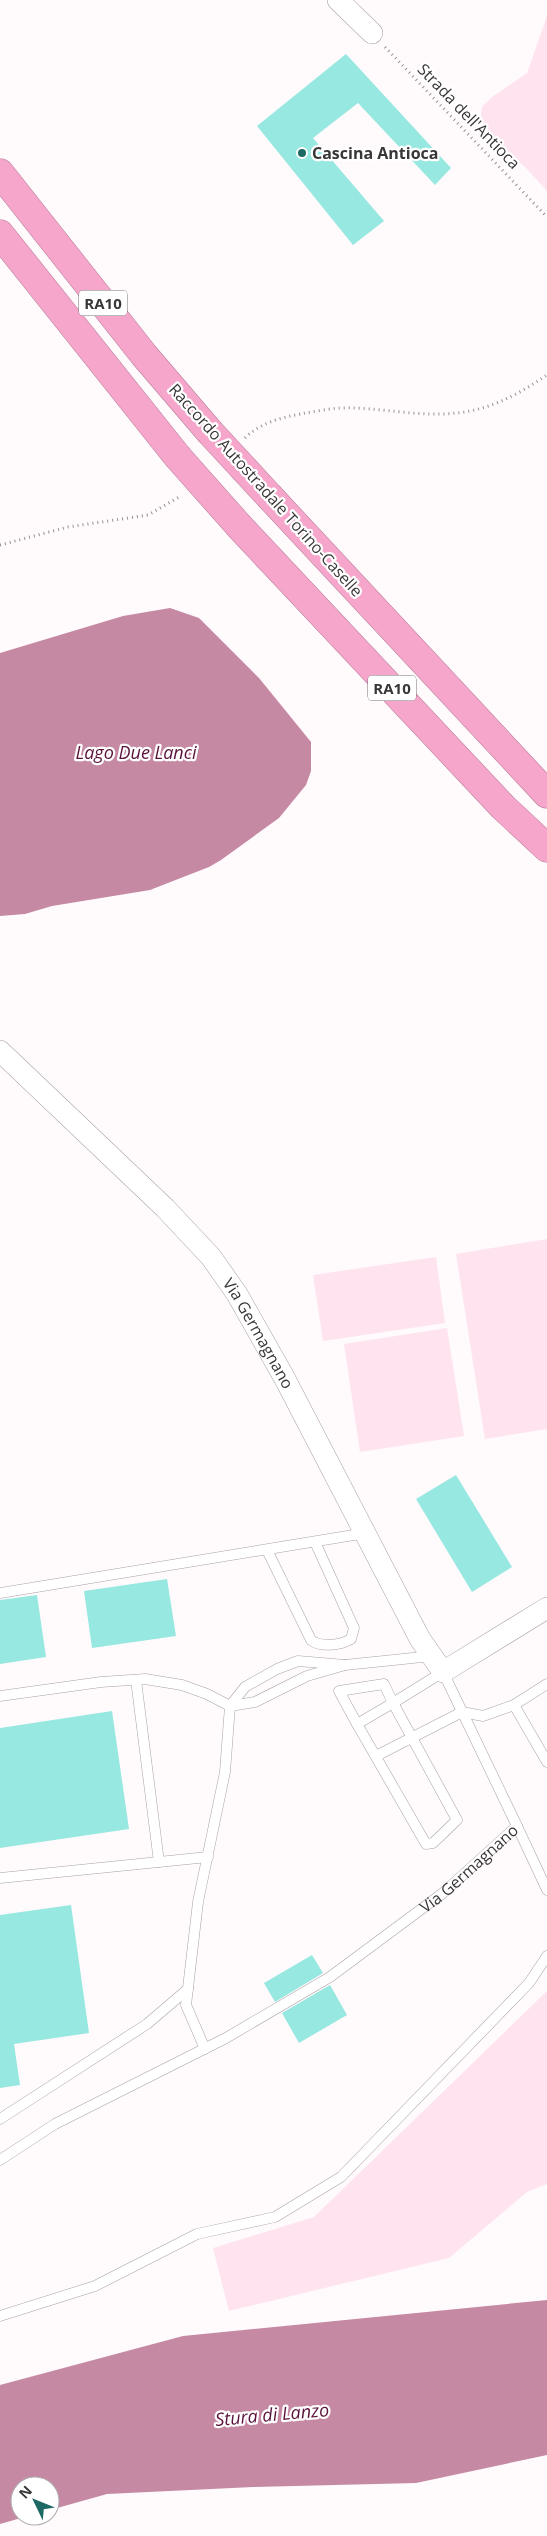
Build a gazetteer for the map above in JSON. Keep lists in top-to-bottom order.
{
  "streets": {
    "highway": ["RA10", "Raccordo Autostradale Torino-Caselle"],
    "street": ["Via Germagnano"],
    "path": ["Strada dell'Antioca"]
  },
  "water": ["Lago Due Lanci", "Stura di Lanzo"],
  "places": ["Cascina Antioca"],
  "north": "top left"
}
